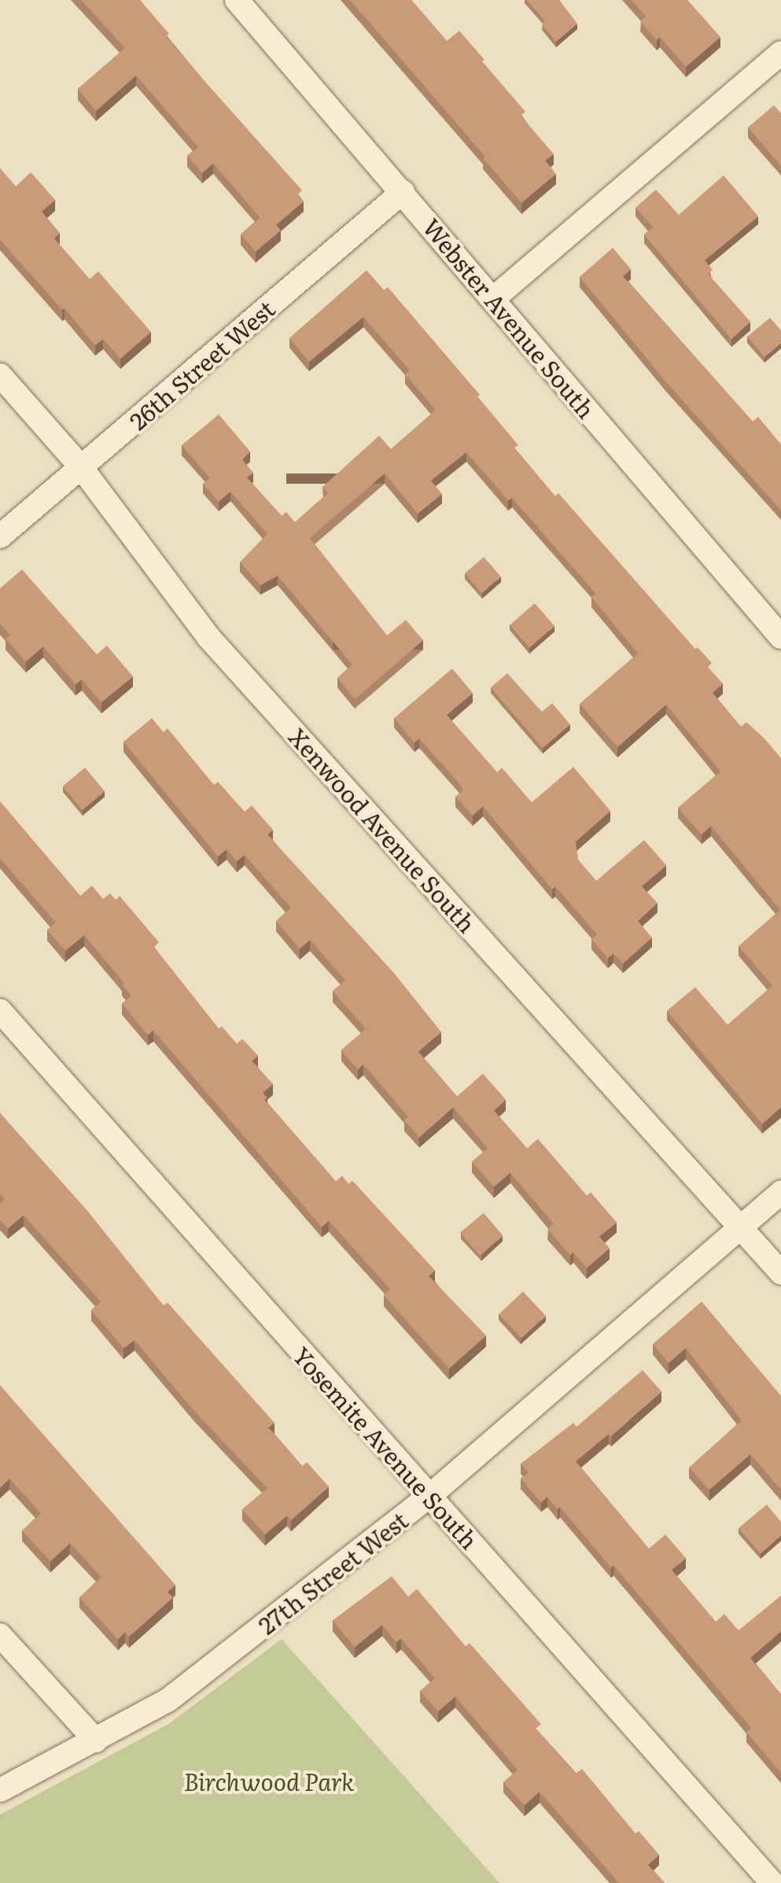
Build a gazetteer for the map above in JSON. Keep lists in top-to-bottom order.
{
  "streets": {
    "street": [
      "Webster Avenue South",
      "26th Street West",
      "Xenwood Avenue South",
      "Yosemite Avenue South",
      "27th Street West"
    ]
  },
  "crossings": [
    ["Webster Avenue South", "26th Street West"],
    ["26th Street West", "Xenwood Avenue South"],
    ["Xenwood Avenue South", "27th Street West"],
    ["Yosemite Avenue South", "27th Street West"]
  ],
  "parks": ["Birchwood Park"]
}
